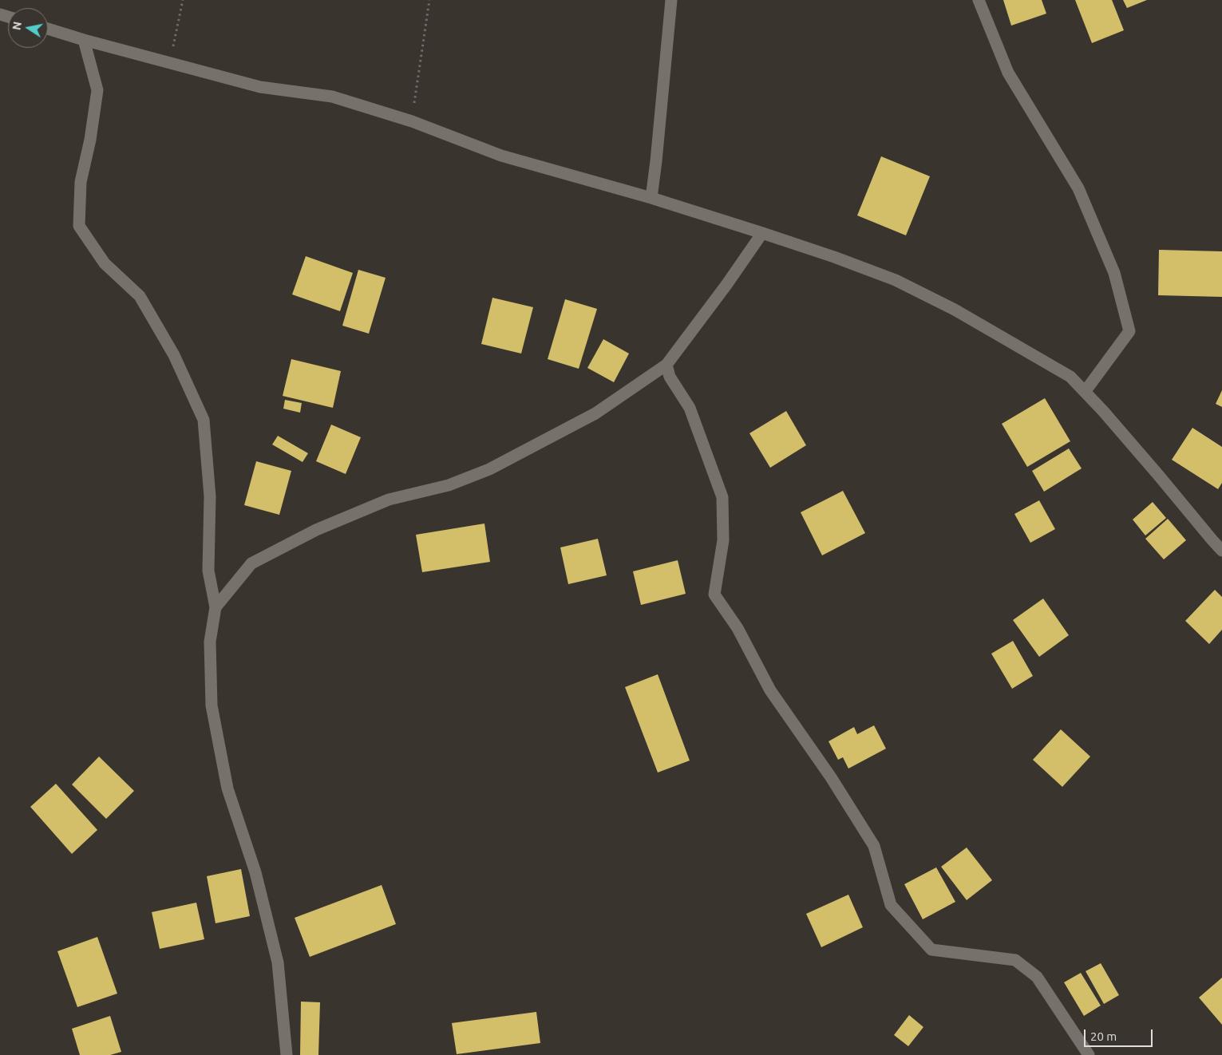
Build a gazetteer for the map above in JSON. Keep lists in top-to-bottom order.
{
  "scale_bar": "20 m",
  "north": "left"
}
